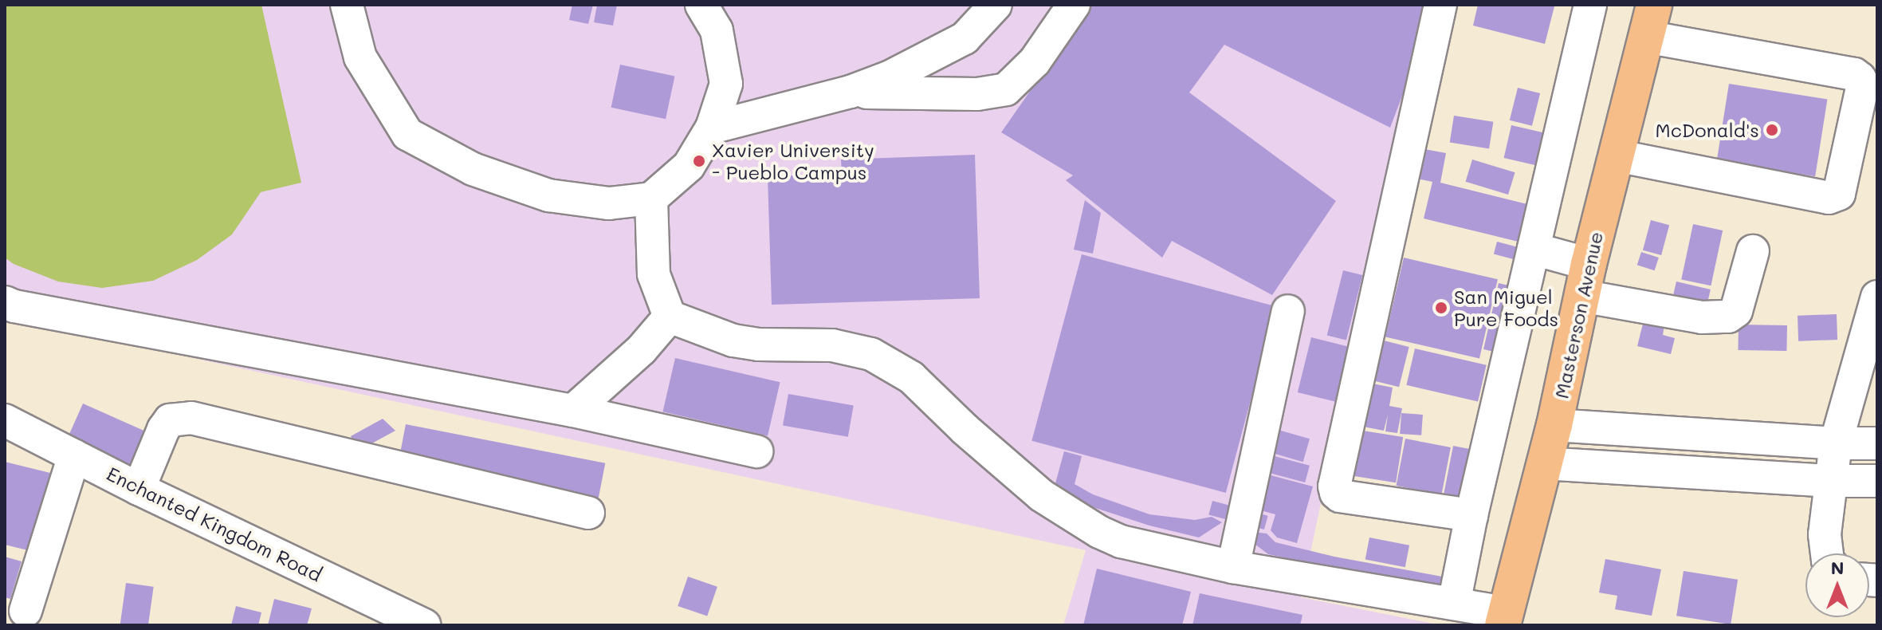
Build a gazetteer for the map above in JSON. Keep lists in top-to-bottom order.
{
  "streets": {
    "main road": ["Masterson Avenue"],
    "street": ["Enchanted Kingdom Road"]
  },
  "places": ["McDonald's", "Xavier University - Pueblo Campus", "San Miguel Pure Foods"],
  "north": "top"
}
